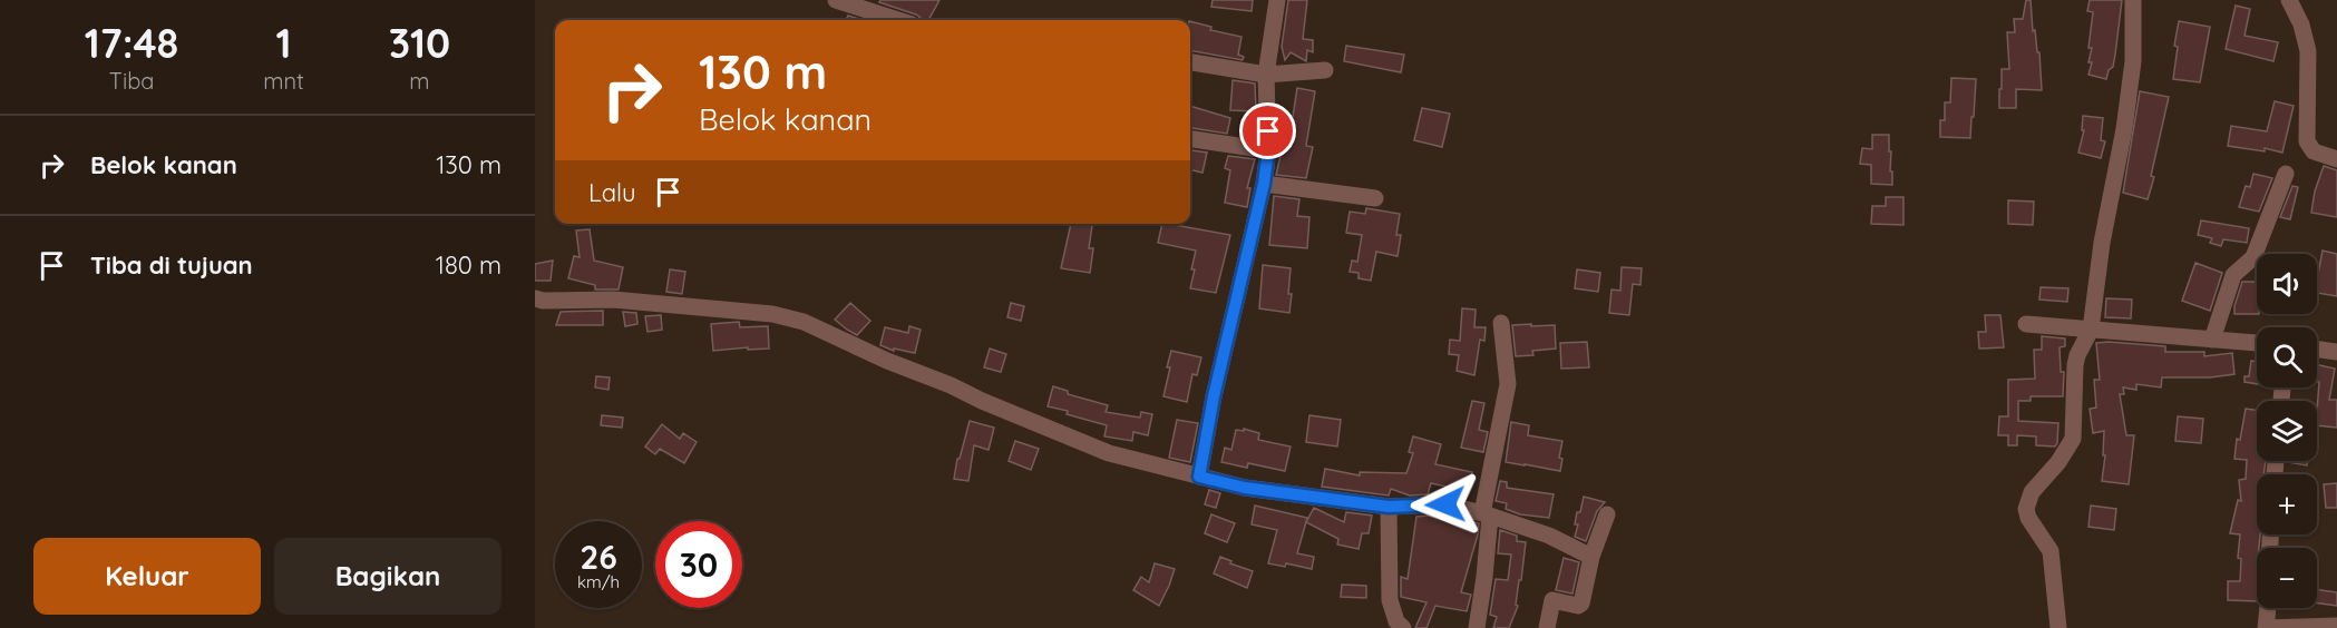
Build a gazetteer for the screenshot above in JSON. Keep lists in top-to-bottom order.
{
  "page": {
    "eta": [
      "17:48",
      "Tiba",
      "1",
      "mnt",
      "310",
      "m"
    ],
    "turn": ["130 m", "Belok kanan"],
    "list": [
      {
        "name": "Belok kanan",
        "value": "130 m"
      },
      {
        "name": "Tiba di tujuan",
        "value": "180 m"
      }
    ],
    "then": "Lalu",
    "map_buttons": ["+", "−"],
    "speed": "26 km/h",
    "limit": "30",
    "buttons": ["Keluar", "Bagikan"]
  }
}
